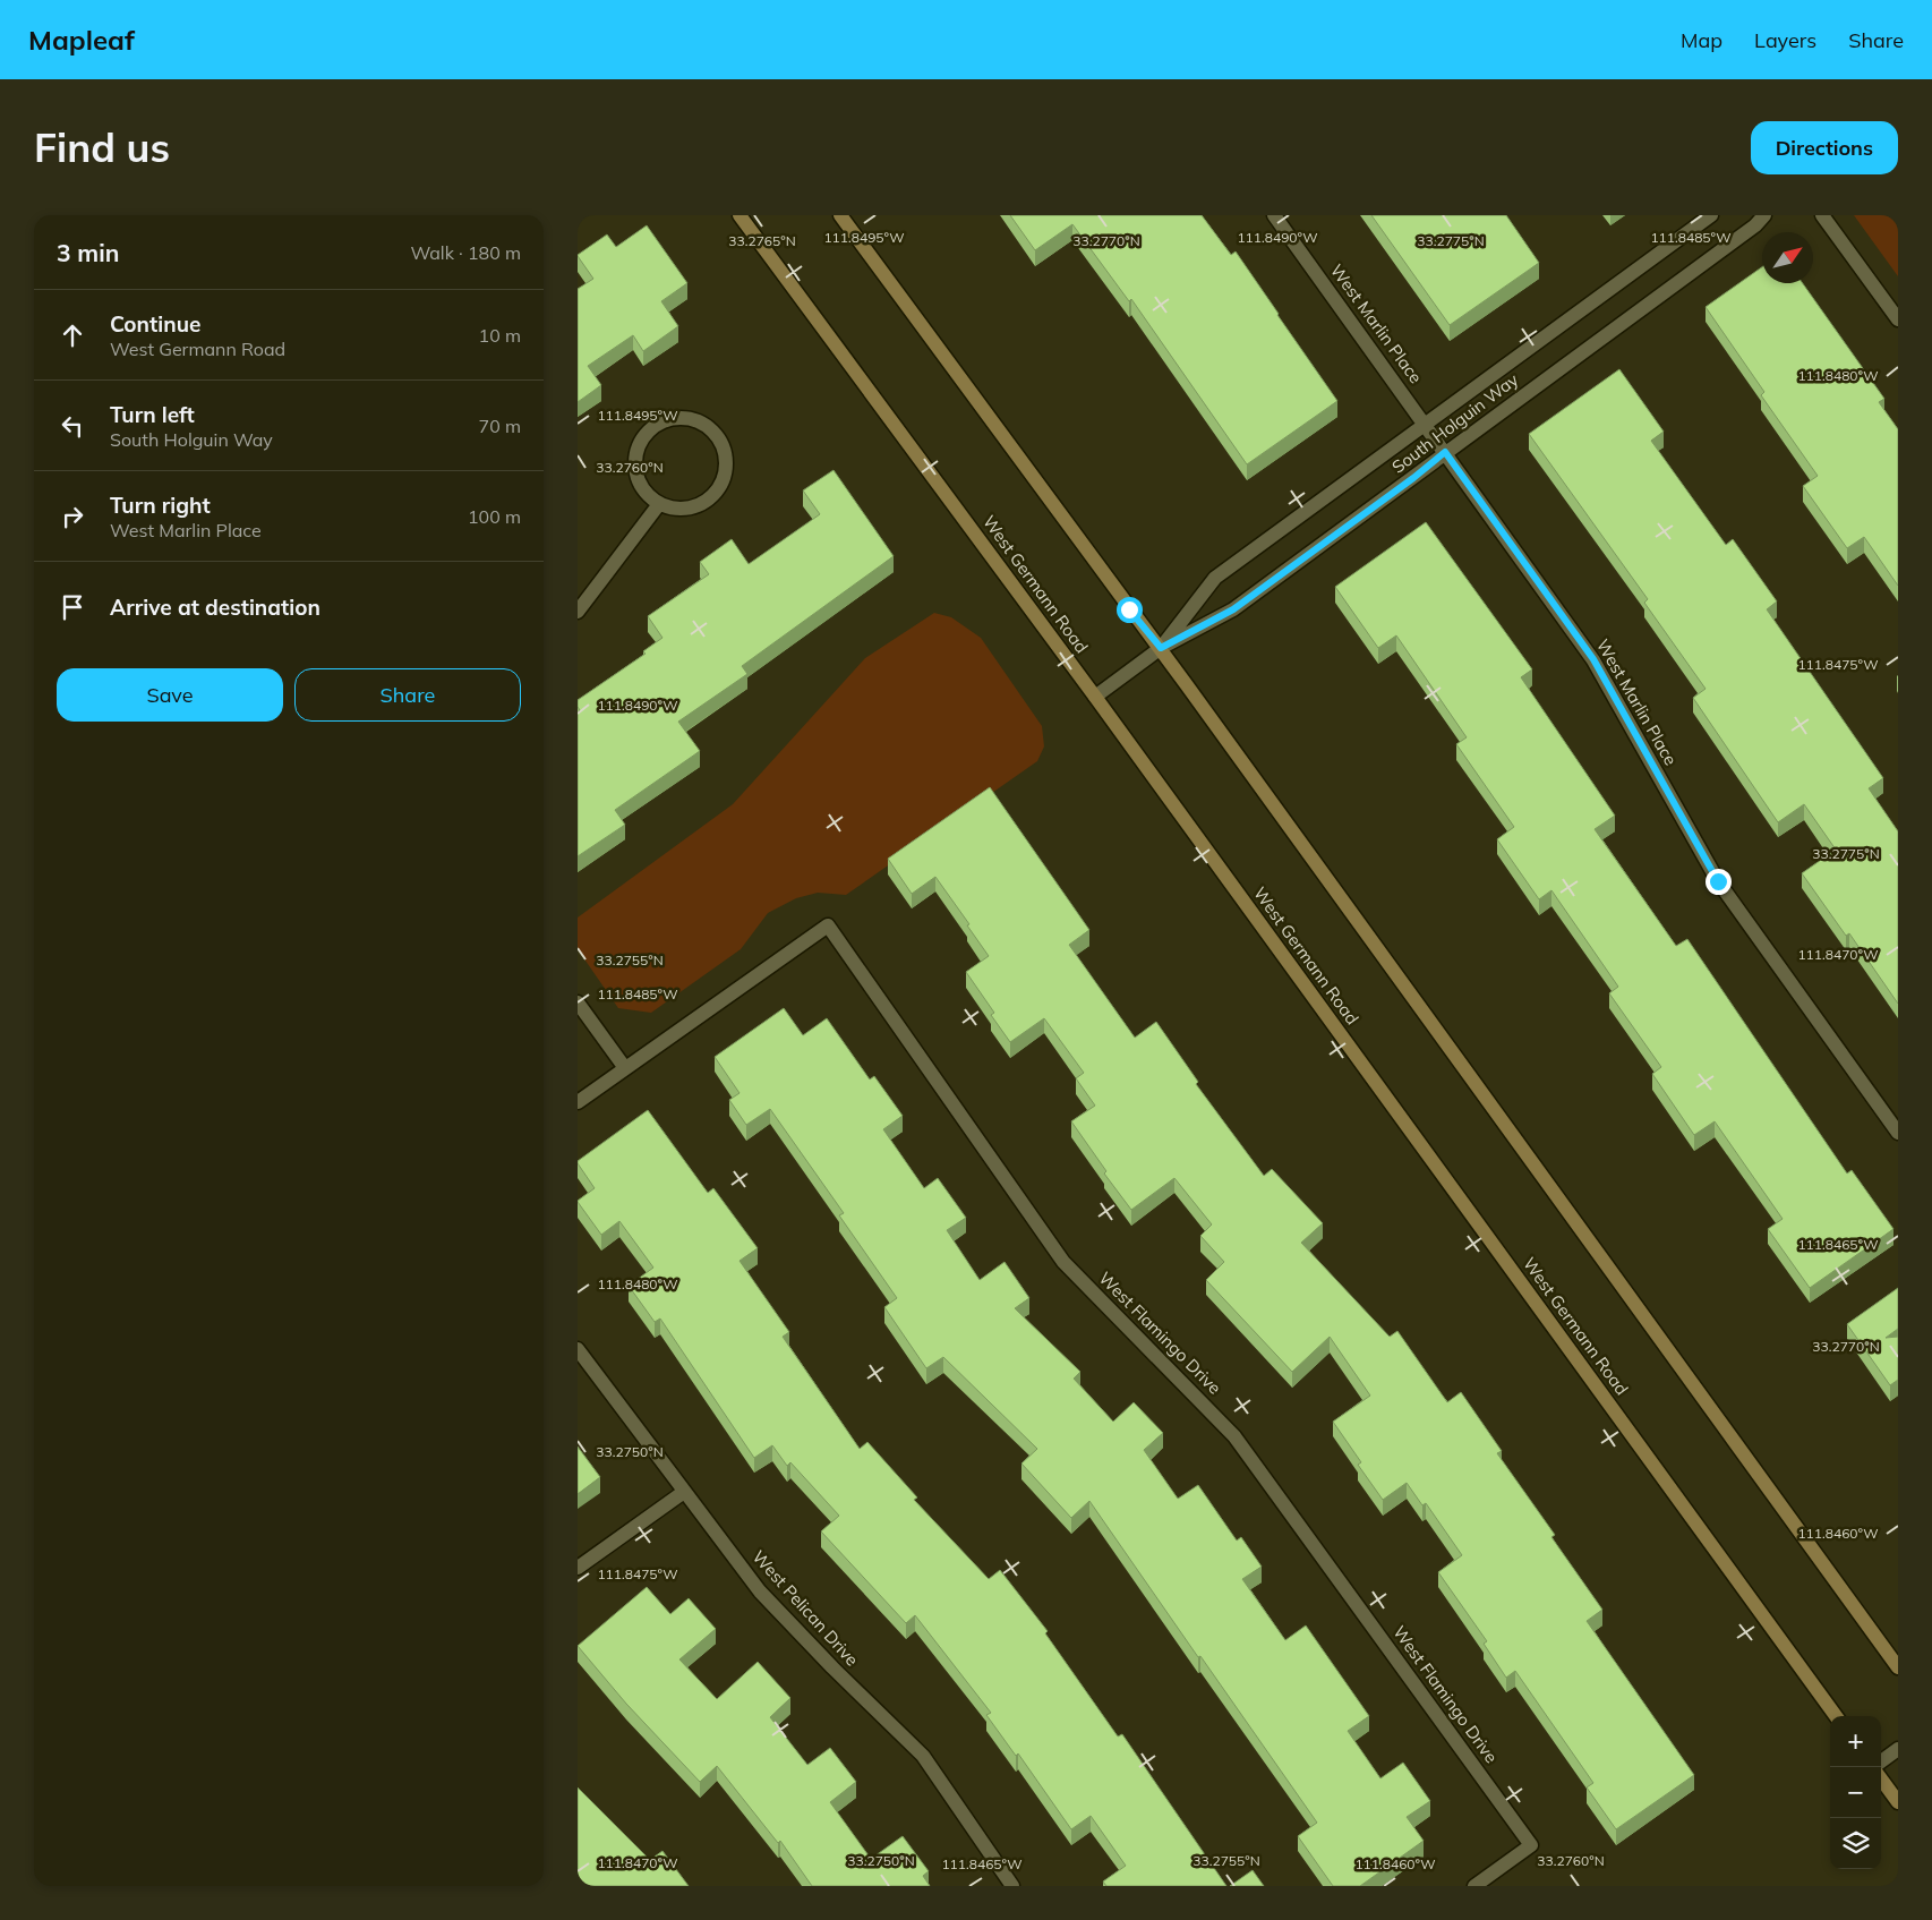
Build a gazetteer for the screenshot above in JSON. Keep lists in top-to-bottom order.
{
  "streets": {
    "main road": ["West Germann Road"],
    "street": [
      "West Marlin Place",
      "South Holguin Way",
      "West Flamingo Drive",
      "West Pelican Drive"
    ]
  },
  "crossings": [
    ["West Marlin Place", "South Holguin Way"],
    ["South Holguin Way", "West Germann Road"]
  ],
  "north": "top right",
  "page": {
    "header": "Mapleaf",
    "nav": ["Map", "Layers", "Share"],
    "buttons": [
      "Directions",
      ["Save", "Share"]
    ],
    "title": "Find us",
    "heading": ["3 min", "Walk · 180 m"],
    "list": [
      ["Continue", "West Germann Road", "10 m"],
      ["Turn left", "South Holguin Way", "70 m"],
      ["Turn right", "West Marlin Place", "100 m"],
      "Arrive at destination"
    ],
    "map_buttons": ["+", "−"]
  },
  "coordinates": [
    "111.8490°W",
    "111.8495°W",
    "111.8485°W",
    "33.2765°N",
    "33.2770°N",
    "33.2775°N",
    "111.8480°W",
    "33.2760°N",
    "111.8475°W",
    "111.8470°W",
    "33.2755°N",
    "111.8465°W",
    "33.2750°N",
    "111.8460°W"
  ]
}
